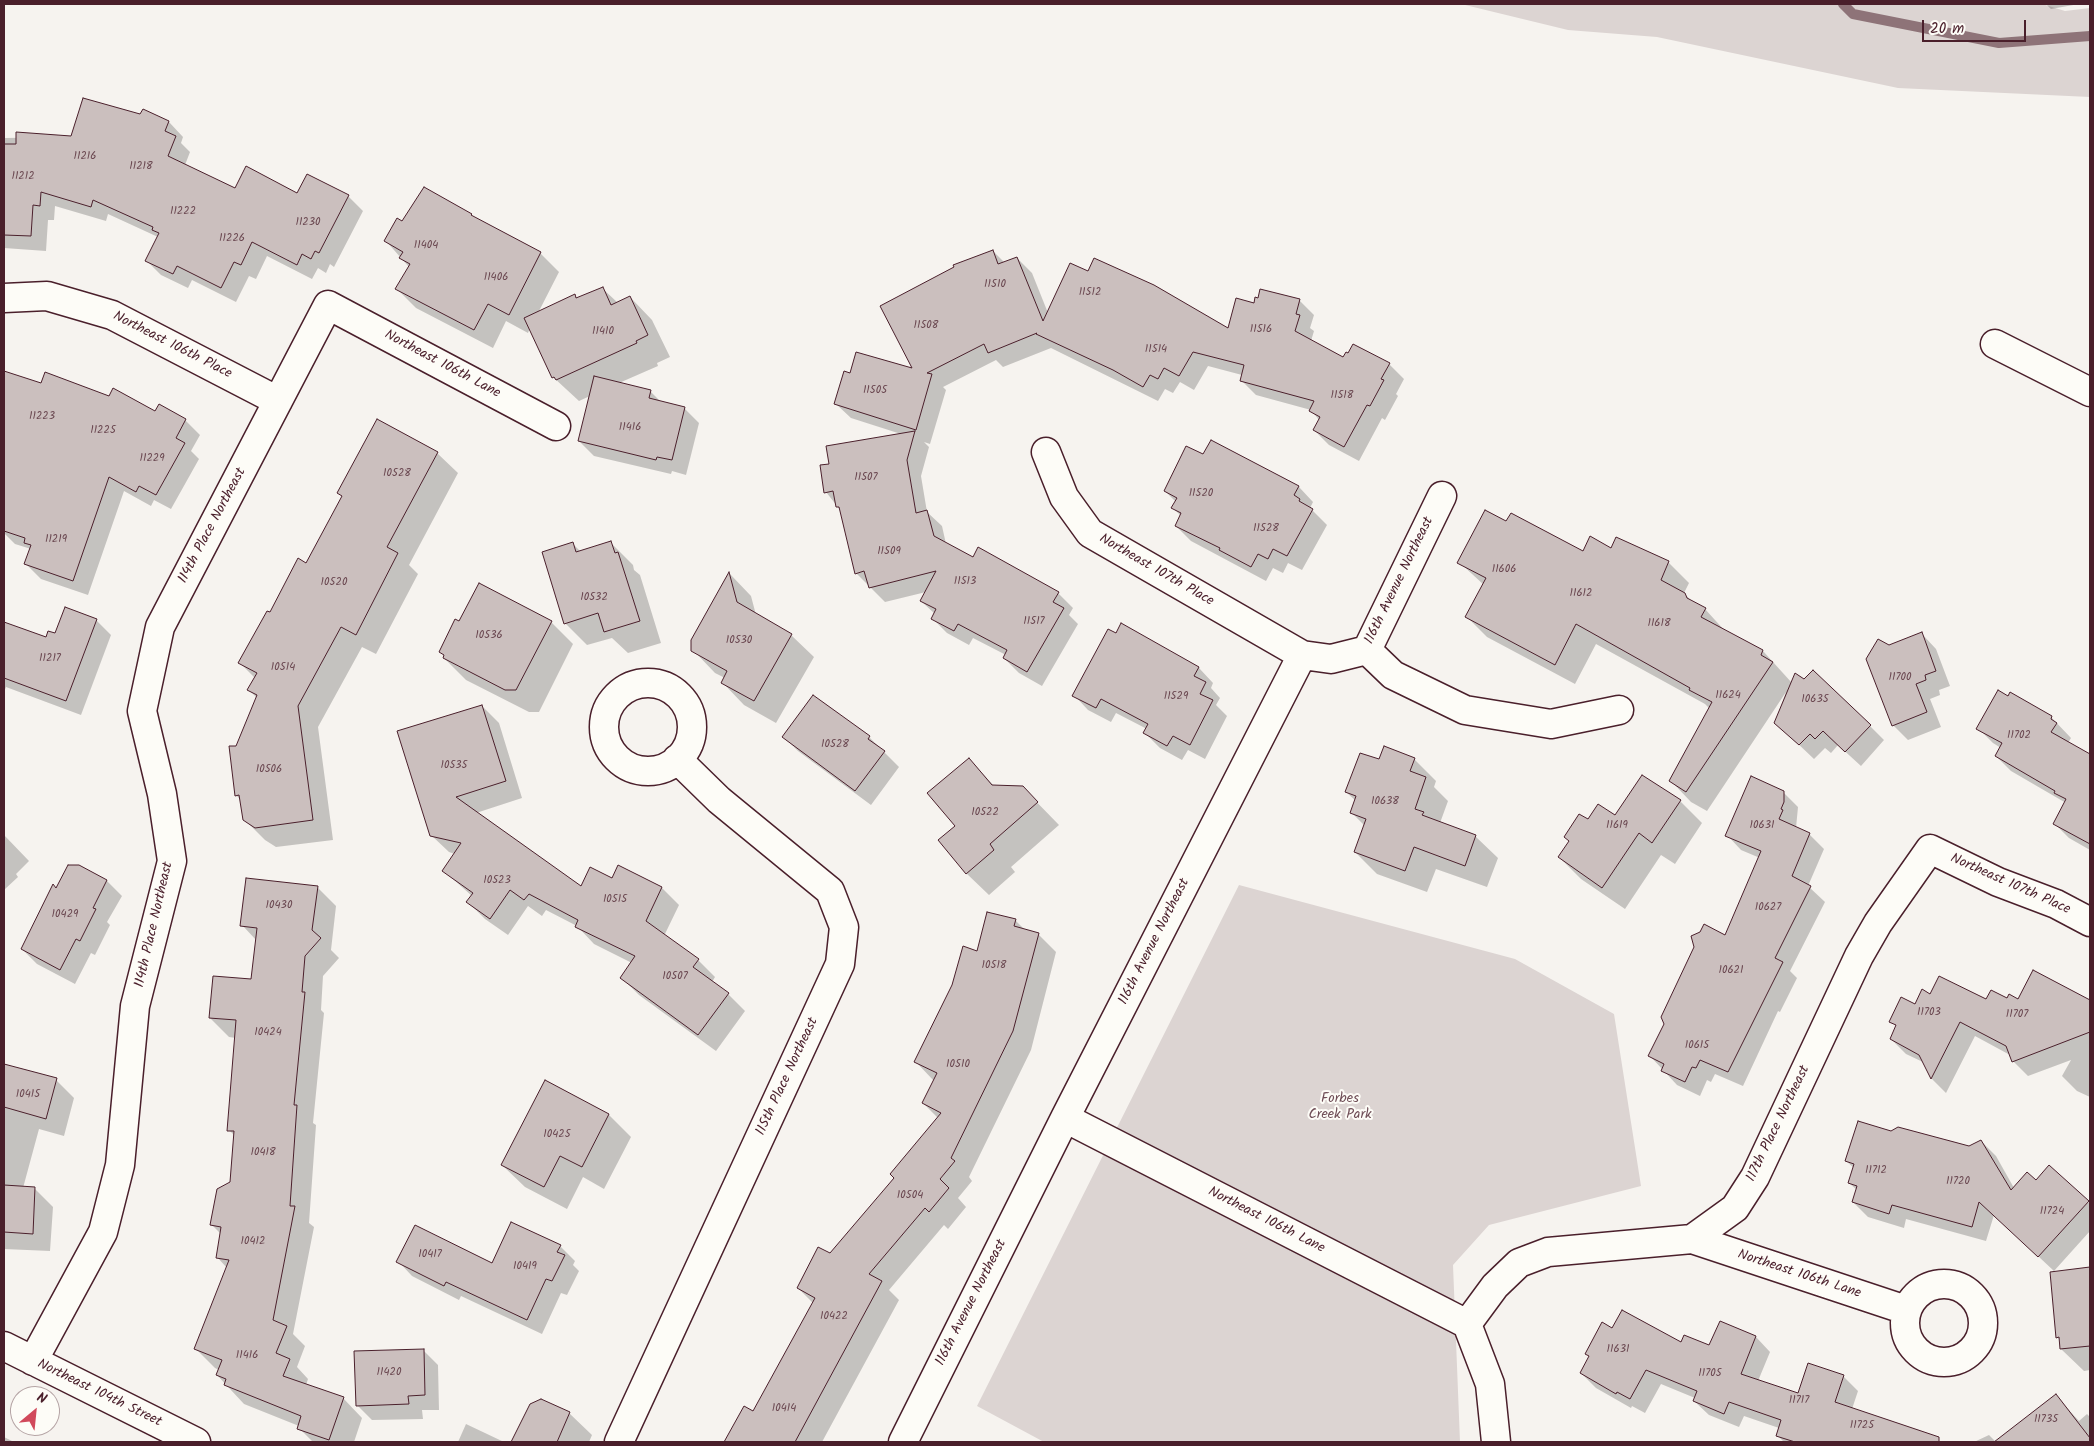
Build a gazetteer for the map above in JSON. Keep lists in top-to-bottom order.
{
  "streets": {
    "street": [
      "Northeast 106th Place",
      "Northeast 106th Lane",
      "114th Place Northeast",
      "Northeast 107th Place",
      "116th Avenue Northeast",
      "115th Place Northeast",
      "117th Place Northeast",
      "Northeast 104th Street"
    ]
  },
  "crossings": [
    ["Northeast 106th Place", "114th Place Northeast"],
    ["Northeast 106th Lane", "114th Place Northeast"],
    ["Northeast 106th Lane", "116th Avenue Northeast"],
    ["Northeast 106th Lane", "117th Place Northeast"],
    ["114th Place Northeast", "Northeast 104th Street"],
    ["Northeast 107th Place", "116th Avenue Northeast"],
    ["Northeast 107th Place", "117th Place Northeast"]
  ],
  "parks": ["Forbes Creek Park"],
  "house_numbers": [
    "11216",
    "11218",
    "11212",
    "11222",
    "11230",
    "11226",
    "11404",
    "11406",
    "11510",
    "11512",
    "11508",
    "11516",
    "11410",
    "11514",
    "11505",
    "11518",
    "11223",
    "11416",
    "11225",
    "11229",
    "10528",
    "11507",
    "11520",
    "11528",
    "11219",
    "11509",
    "11606",
    "11513",
    "10520",
    "11612",
    "10532",
    "11517",
    "11618",
    "10536",
    "10530",
    "11217",
    "10514",
    "11700",
    "11624",
    "11529",
    "10635",
    "11702",
    "10528",
    "10535",
    "10506",
    "10638",
    "10522",
    "11619",
    "10631",
    "10523",
    "10515",
    "10430",
    "10627",
    "10429",
    "10518",
    "10621",
    "10507",
    "11703",
    "11707",
    "10424",
    "10615",
    "10510",
    "10415",
    "10425",
    "10418",
    "11712",
    "11720",
    "10504",
    "11724",
    "10412",
    "10417",
    "10419",
    "10422",
    "11631",
    "11416",
    "11420",
    "11705",
    "11717",
    "10414",
    "11735",
    "11725"
  ],
  "scale_bar": "20 m",
  "north": "top right"
}
